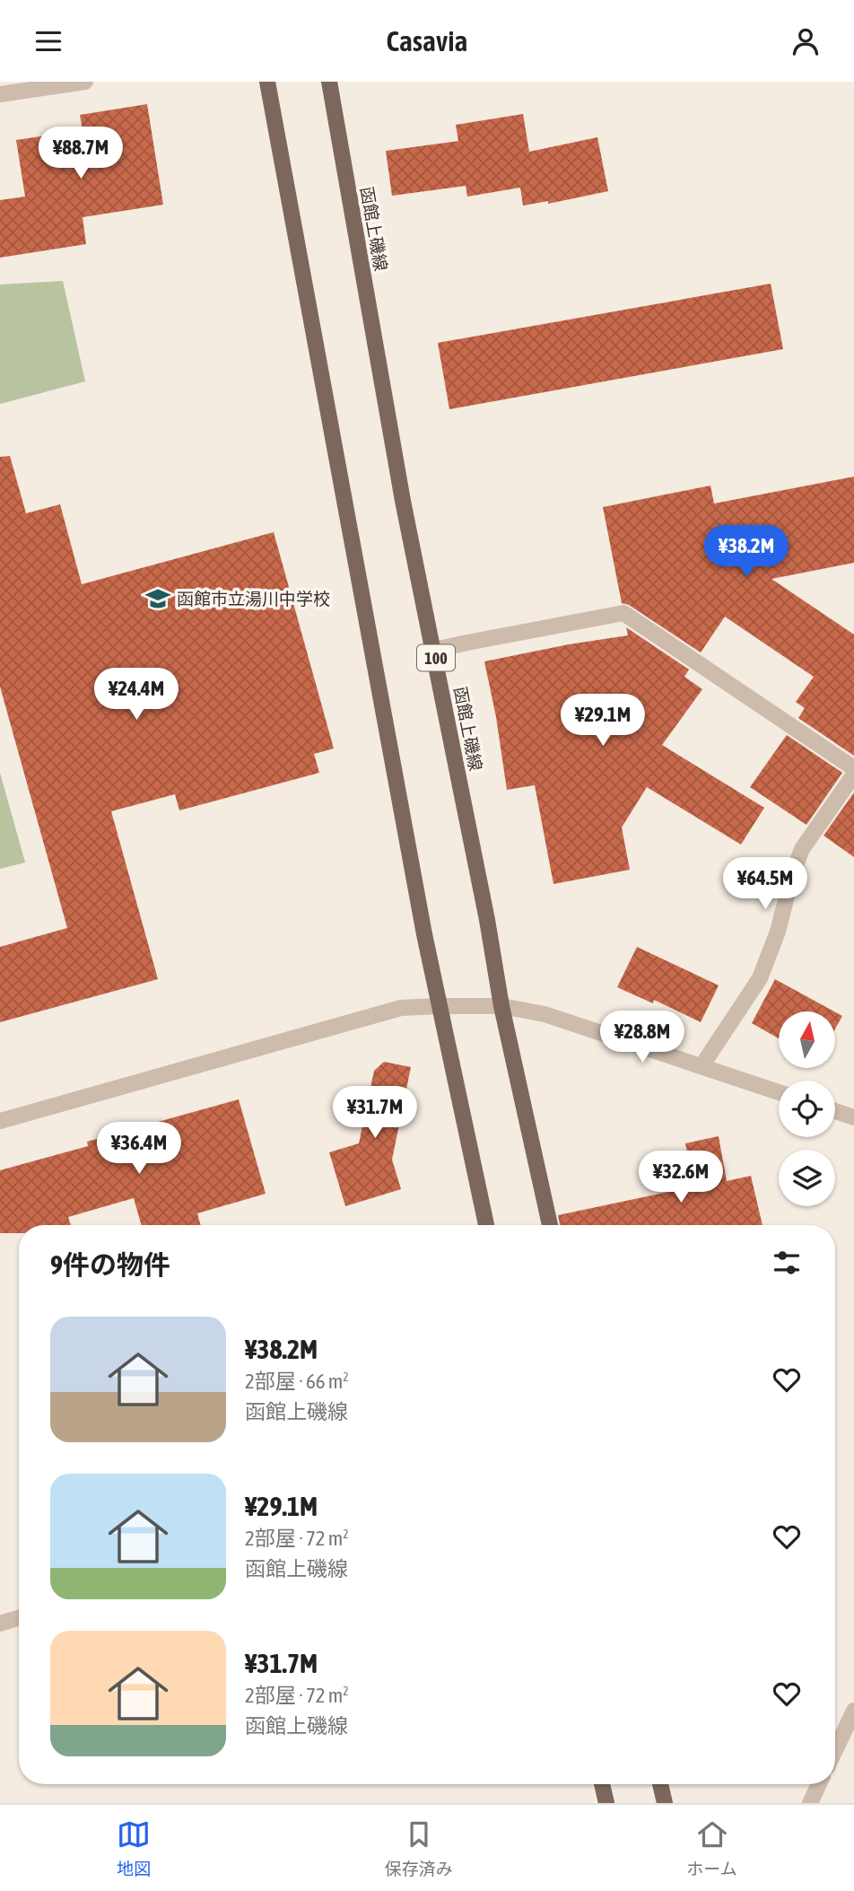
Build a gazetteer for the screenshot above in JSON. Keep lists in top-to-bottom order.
{
  "streets": {
    "main road": ["函館上磯線", "100"]
  },
  "places": {
    "school or university": ["函館市立湯川中学校"]
  },
  "north": "top",
  "page": {
    "header": "Casavia",
    "price": [
      "¥88.7M",
      "¥38.2M",
      "¥24.4M",
      "¥29.1M",
      "¥64.5M",
      "¥28.8M",
      "¥31.7M",
      "¥36.4M",
      "¥32.6M"
    ],
    "heading": "9件の物件",
    "list": [
      {
        "name": "¥38.2M",
        "note": "2部屋 · 66 m² · 函館上磯線"
      },
      {
        "name": "¥29.1M",
        "note": "2部屋 · 72 m² · 函館上磯線"
      },
      {
        "name": "¥31.7M",
        "note": "2部屋 · 72 m² · 函館上磯線"
      }
    ],
    "tabs": ["地図", "保存済み", "ホーム"]
  }
}
